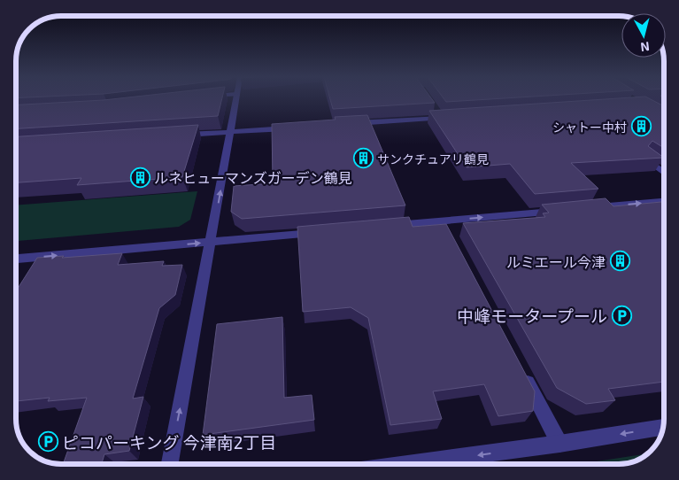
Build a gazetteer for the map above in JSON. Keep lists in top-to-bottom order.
{
  "places": {
    "building": [
      "シャトー中村",
      "サンクチュアリ鶴見",
      "ルネヒューマンズガーデン鶴見",
      "ルミエール今津"
    ],
    "parking": ["中峰モータープール", "ピコパーキング 今津南2丁目"]
  },
  "north": "bottom"
}
